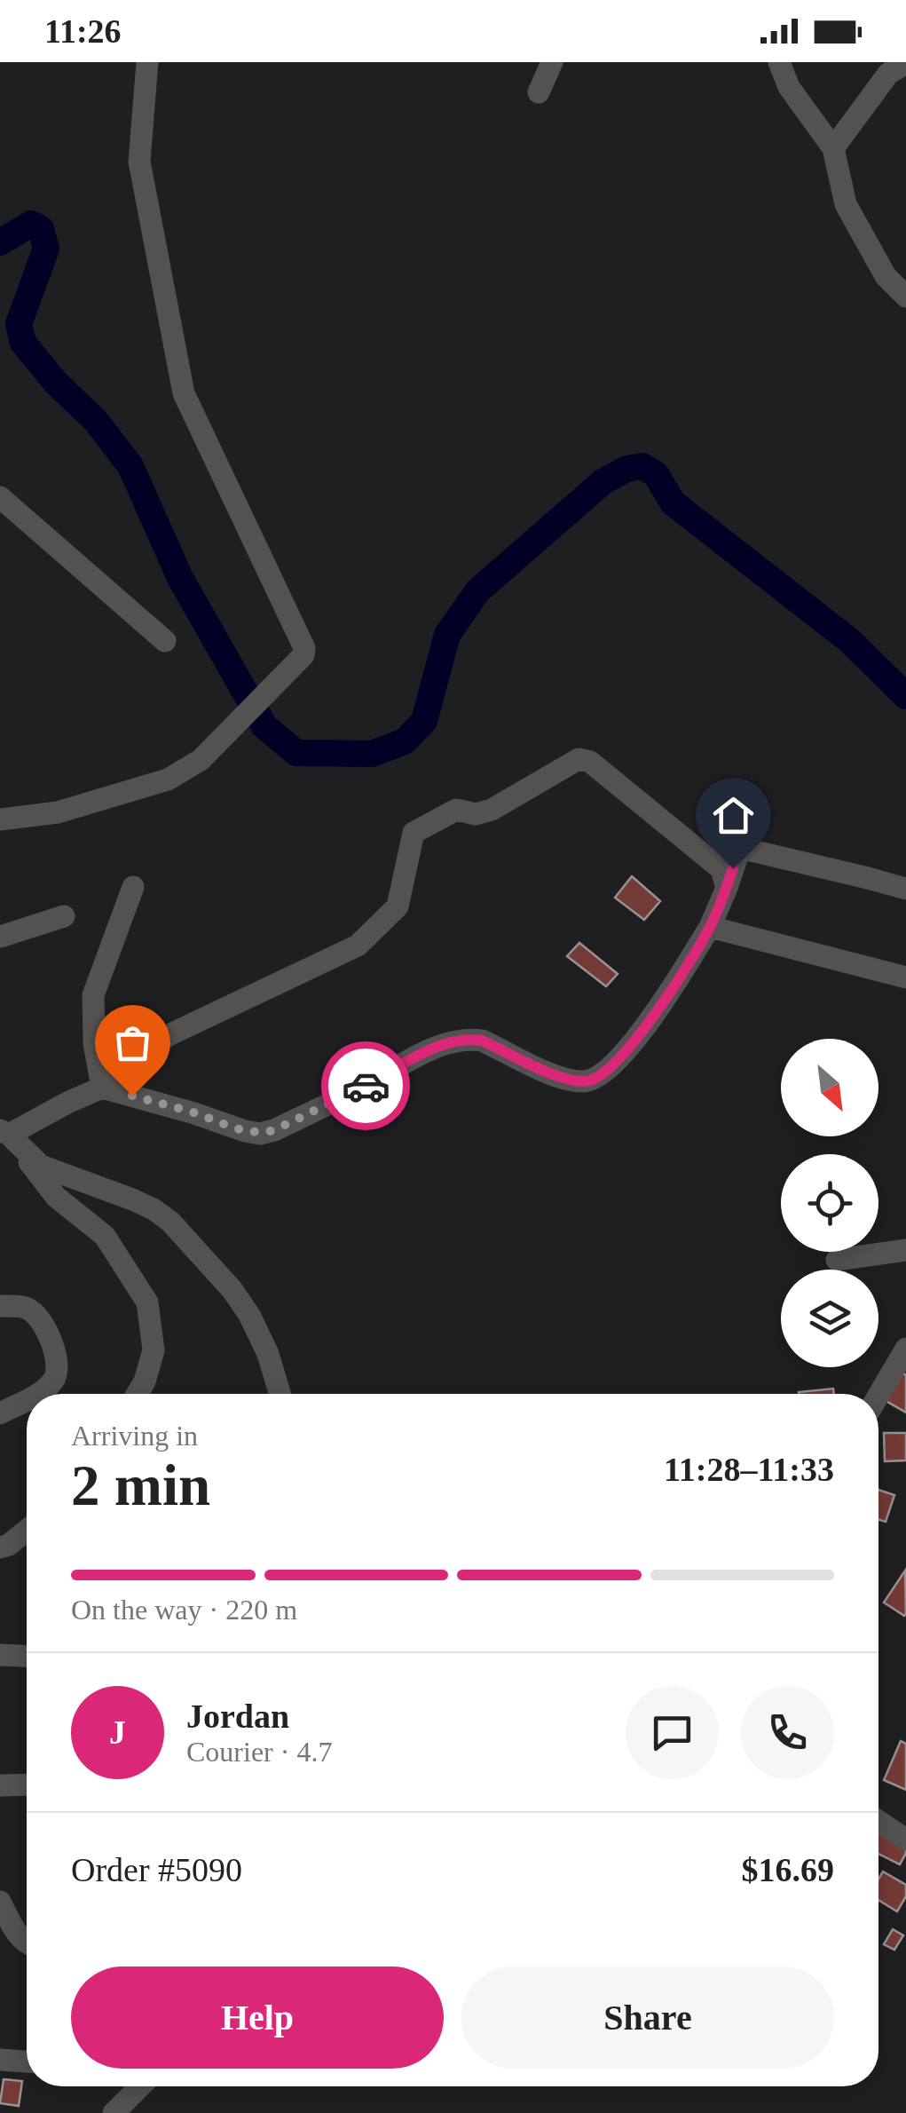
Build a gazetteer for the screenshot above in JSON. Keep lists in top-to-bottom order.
{
  "north": "bottom right",
  "page": {
    "status": "11:26",
    "heading": ["2 min", "Arriving in", "11:28–11:33"],
    "panel": [
      "Jordan",
      "Courier · 4.7",
      "Order #5090",
      "$16.69"
    ],
    "bar": "On the way · 220 m",
    "round": "J",
    "buttons": ["Help", "Share"]
  }
}
